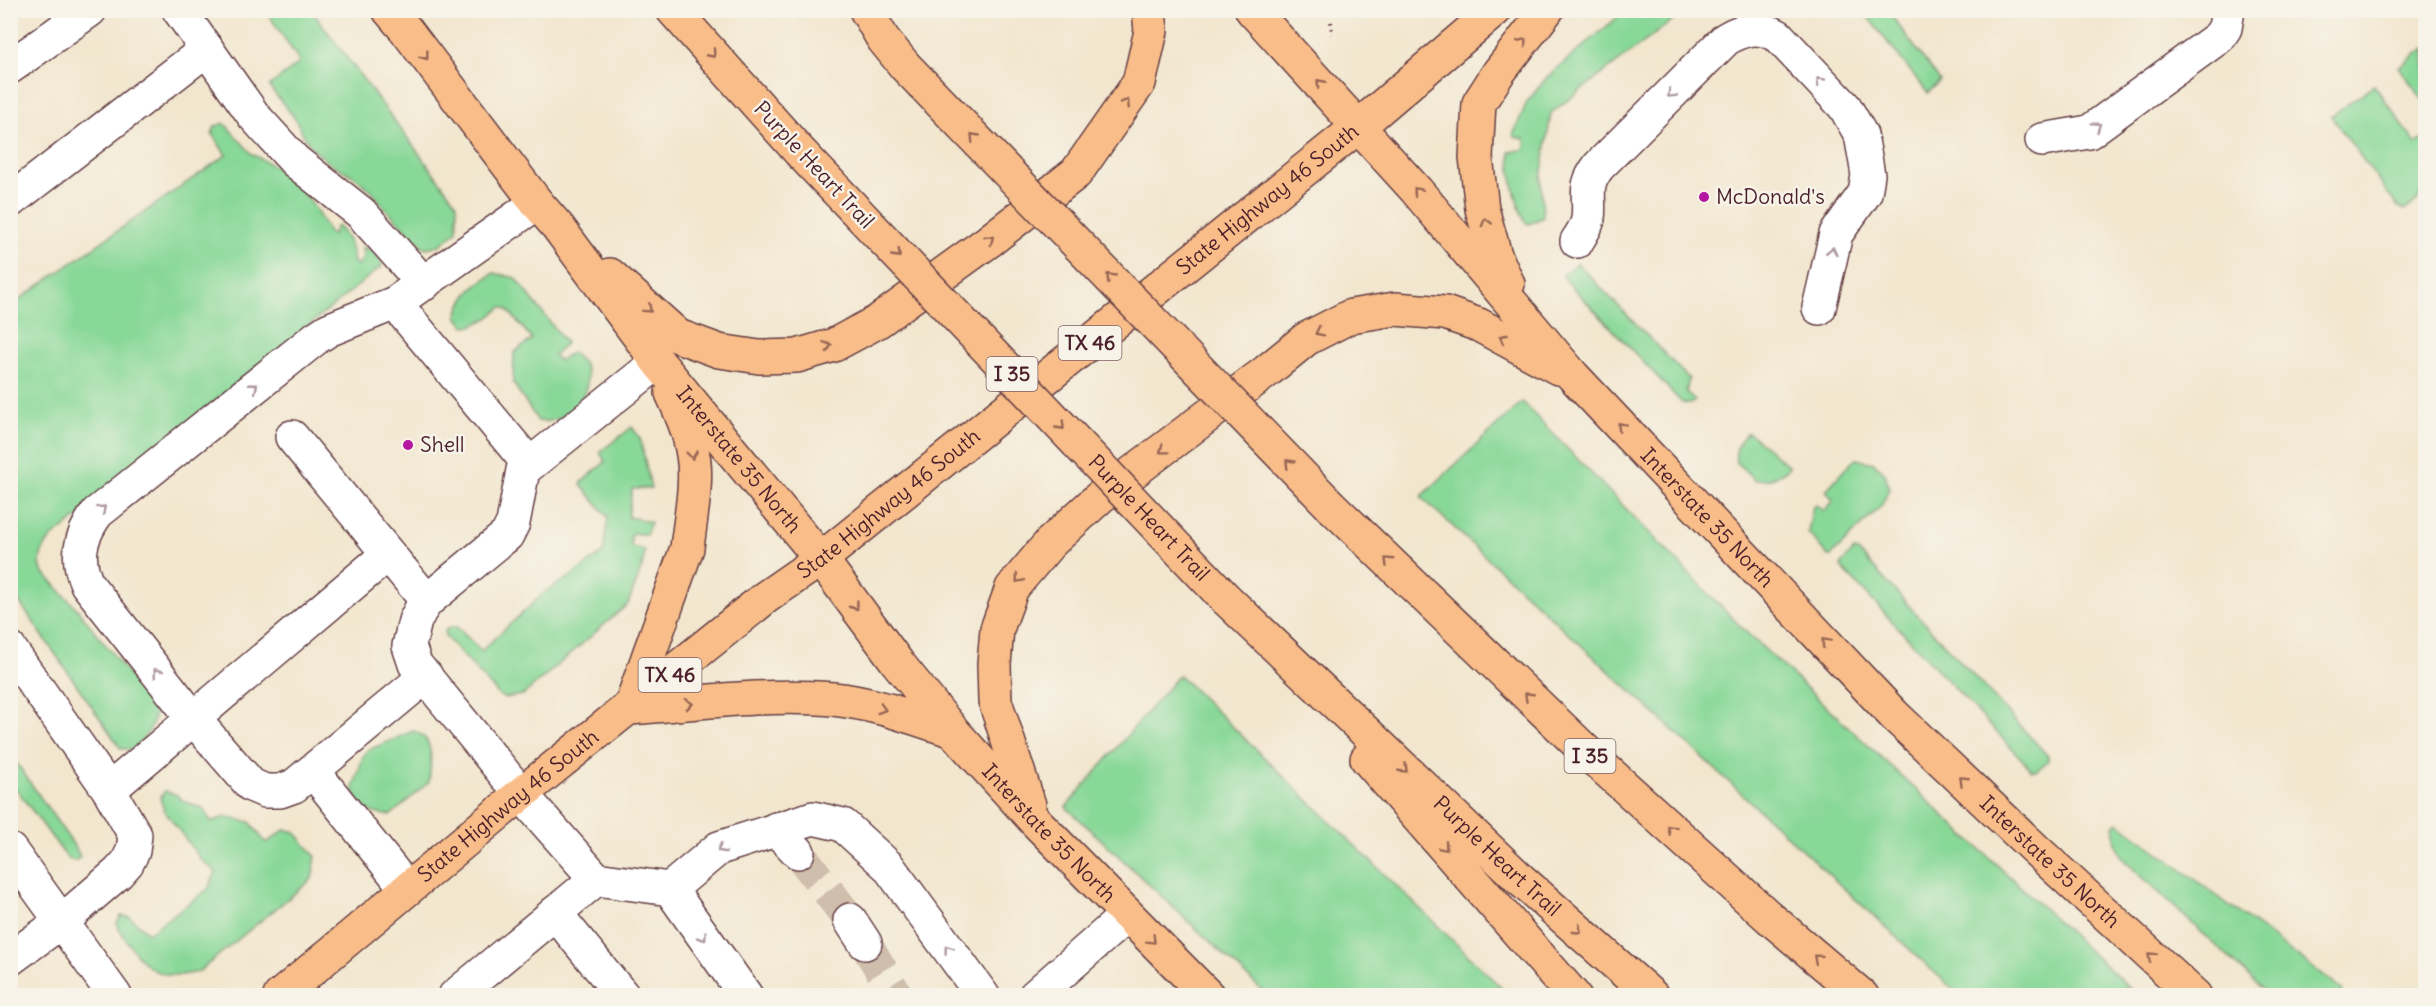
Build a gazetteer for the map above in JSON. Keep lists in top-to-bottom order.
{
  "streets": {
    "main road": [
      "Purple Heart Trail",
      "State Highway 46 South",
      "TX 46",
      "I 35",
      "Interstate 35 North"
    ]
  },
  "crossings": [
    ["State Highway 46 South", "Interstate 35 North"]
  ],
  "places": ["McDonald's", "Shell"]
}
